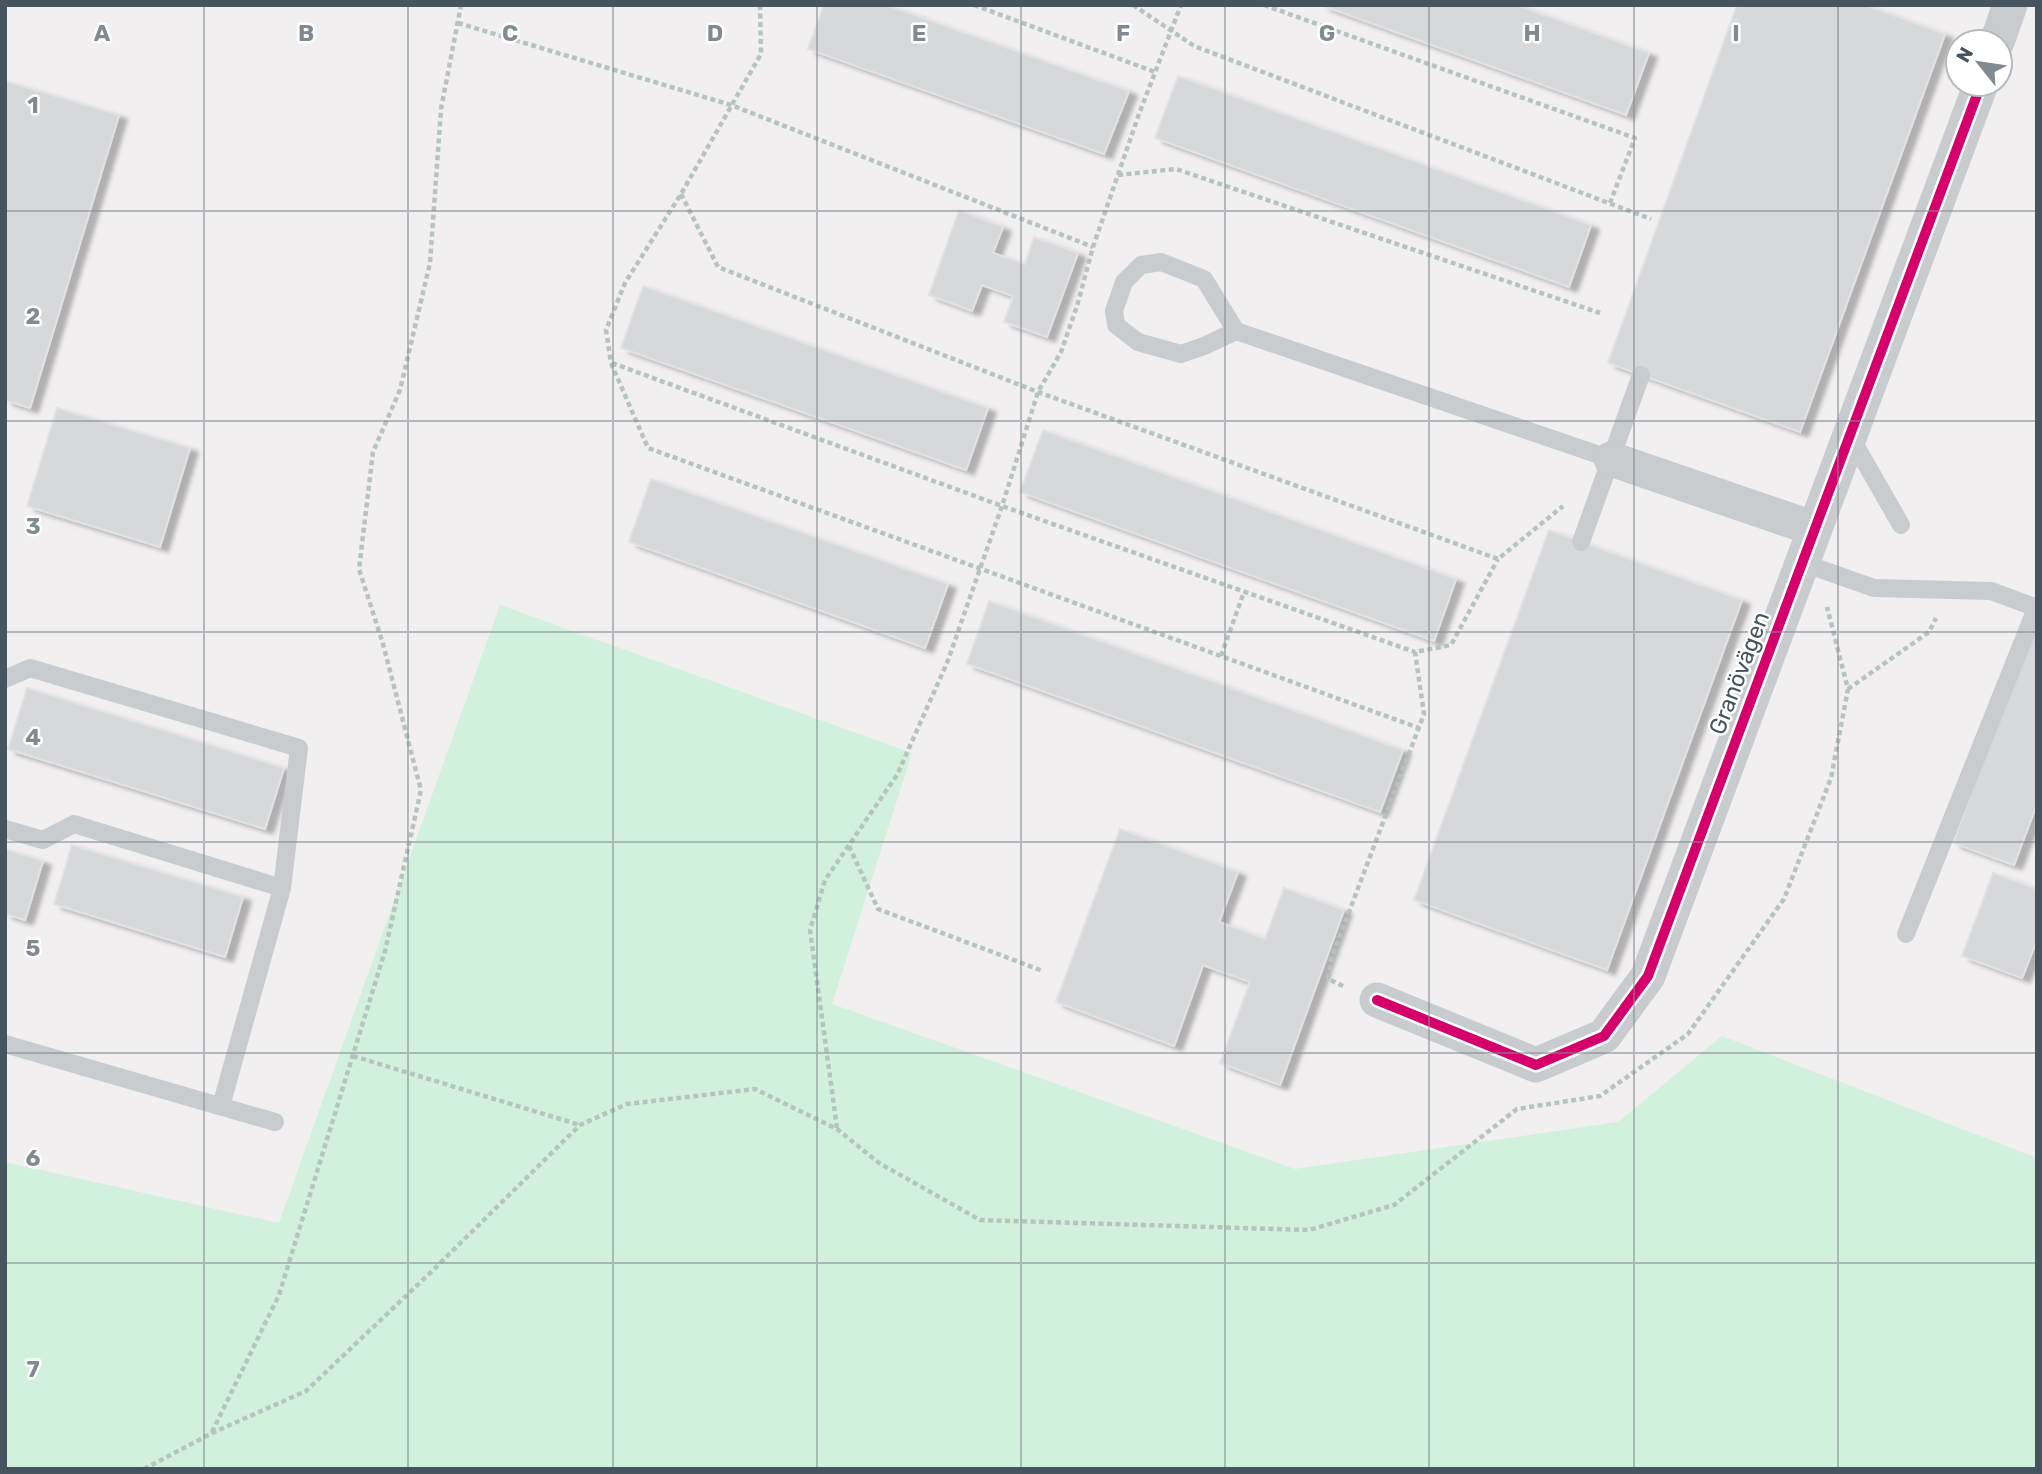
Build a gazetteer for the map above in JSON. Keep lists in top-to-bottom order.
{
  "streets": {
    "street": ["Granövägen"]
  },
  "north": "top left",
  "grid": {
    "columns": [
      "A",
      "B",
      "C",
      "D",
      "E",
      "F",
      "G",
      "H",
      "I"
    ],
    "rows": [
      "1",
      "2",
      "3",
      "4",
      "5",
      "6",
      "7"
    ]
  }
}
